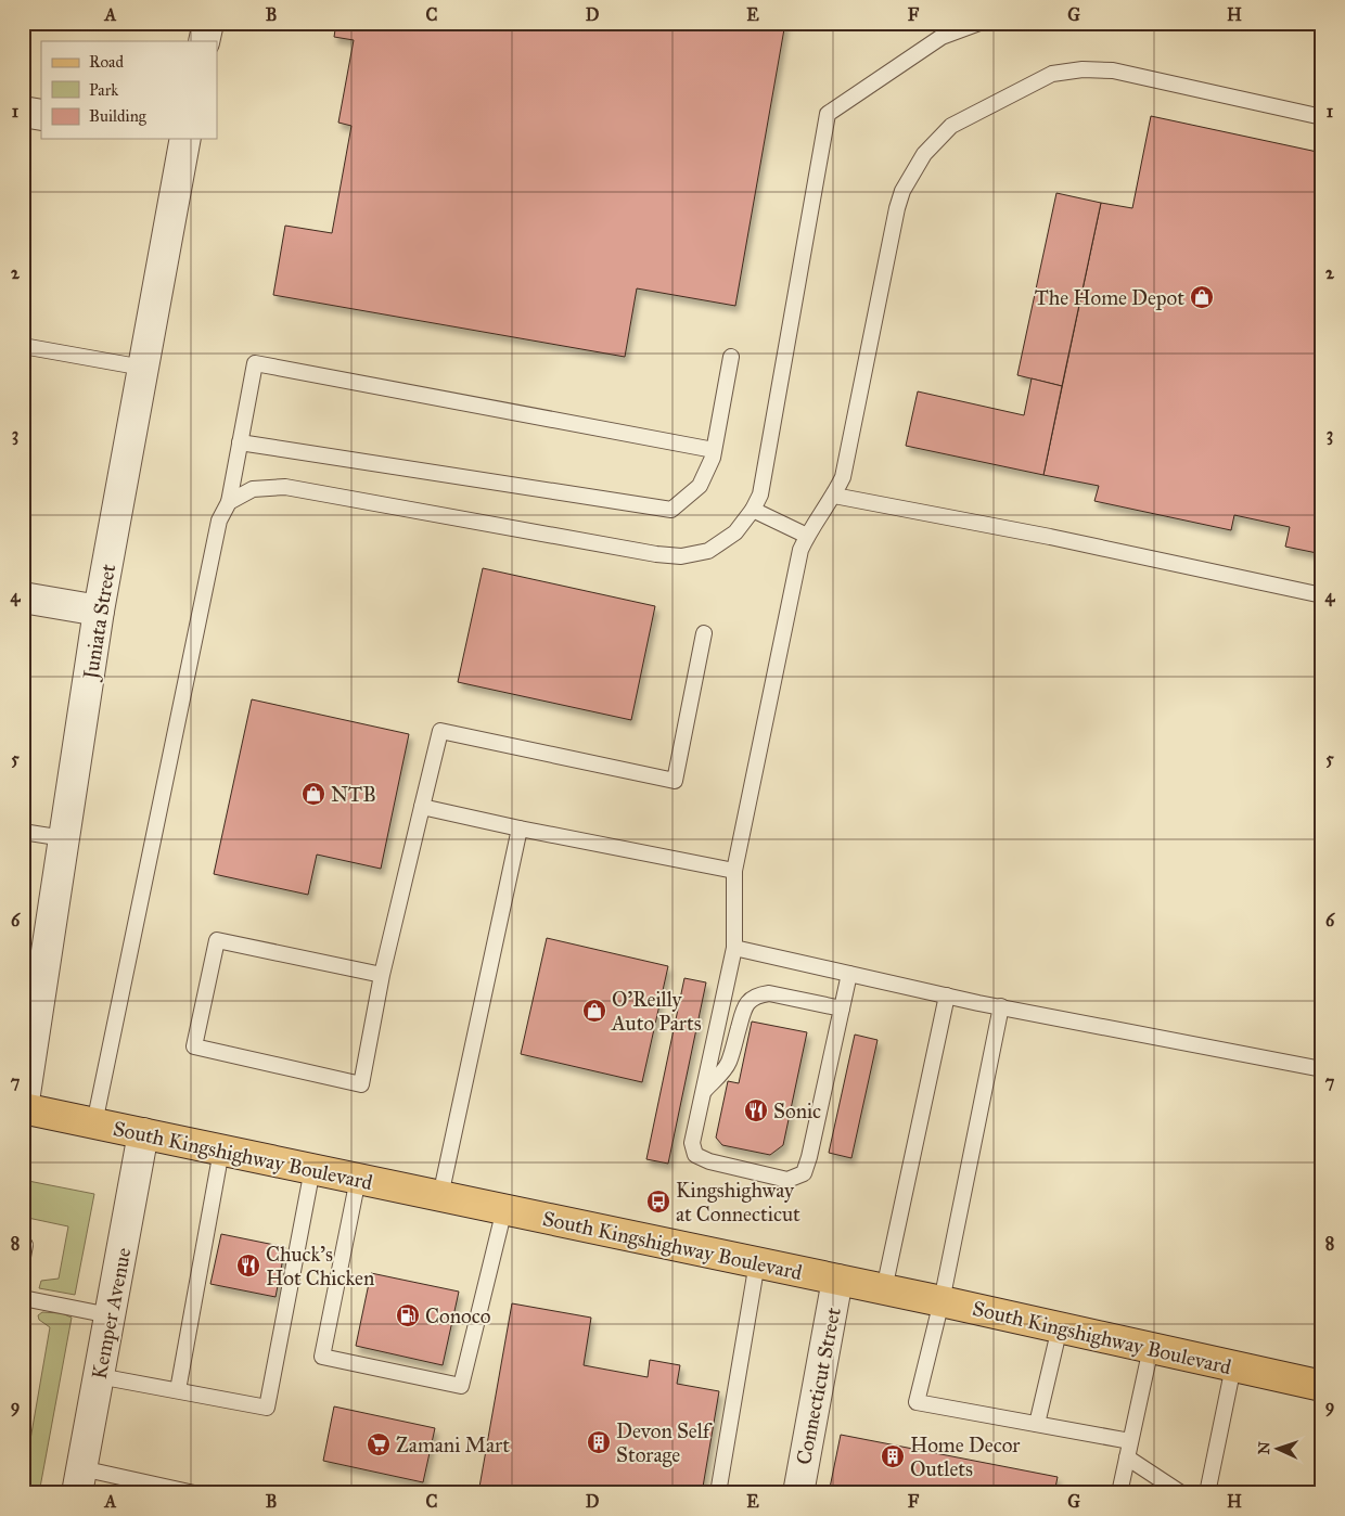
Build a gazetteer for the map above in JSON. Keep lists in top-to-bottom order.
{
  "streets": {
    "main road": ["South Kingshighway Boulevard"],
    "street": ["Juniata Street", "Kemper Avenue", "Connecticut Street"]
  },
  "crossings": [
    ["Juniata Street", "South Kingshighway Boulevard"],
    ["South Kingshighway Boulevard", "Kemper Avenue"],
    ["South Kingshighway Boulevard", "Connecticut Street"]
  ],
  "places": {
    "shop": ["The Home Depot", "NTB", "O'Reilly Auto Parts"],
    "restaurant": ["Sonic", "Chuck's Hot Chicken"],
    "bus stop": ["Kingshighway at Connecticut"],
    "fuel station": ["Conoco"],
    "building": ["Devon Self Storage", "Home Decor Outlets"],
    "supermarket": ["Zamani Mart"]
  },
  "legend": ["Road", "Park", "Building"],
  "north": "left",
  "grid": {
    "columns": [
      "A",
      "B",
      "C",
      "D",
      "E",
      "F",
      "G",
      "H"
    ],
    "rows": [
      "1",
      "2",
      "3",
      "4",
      "5",
      "6",
      "7",
      "8",
      "9"
    ]
  }
}
